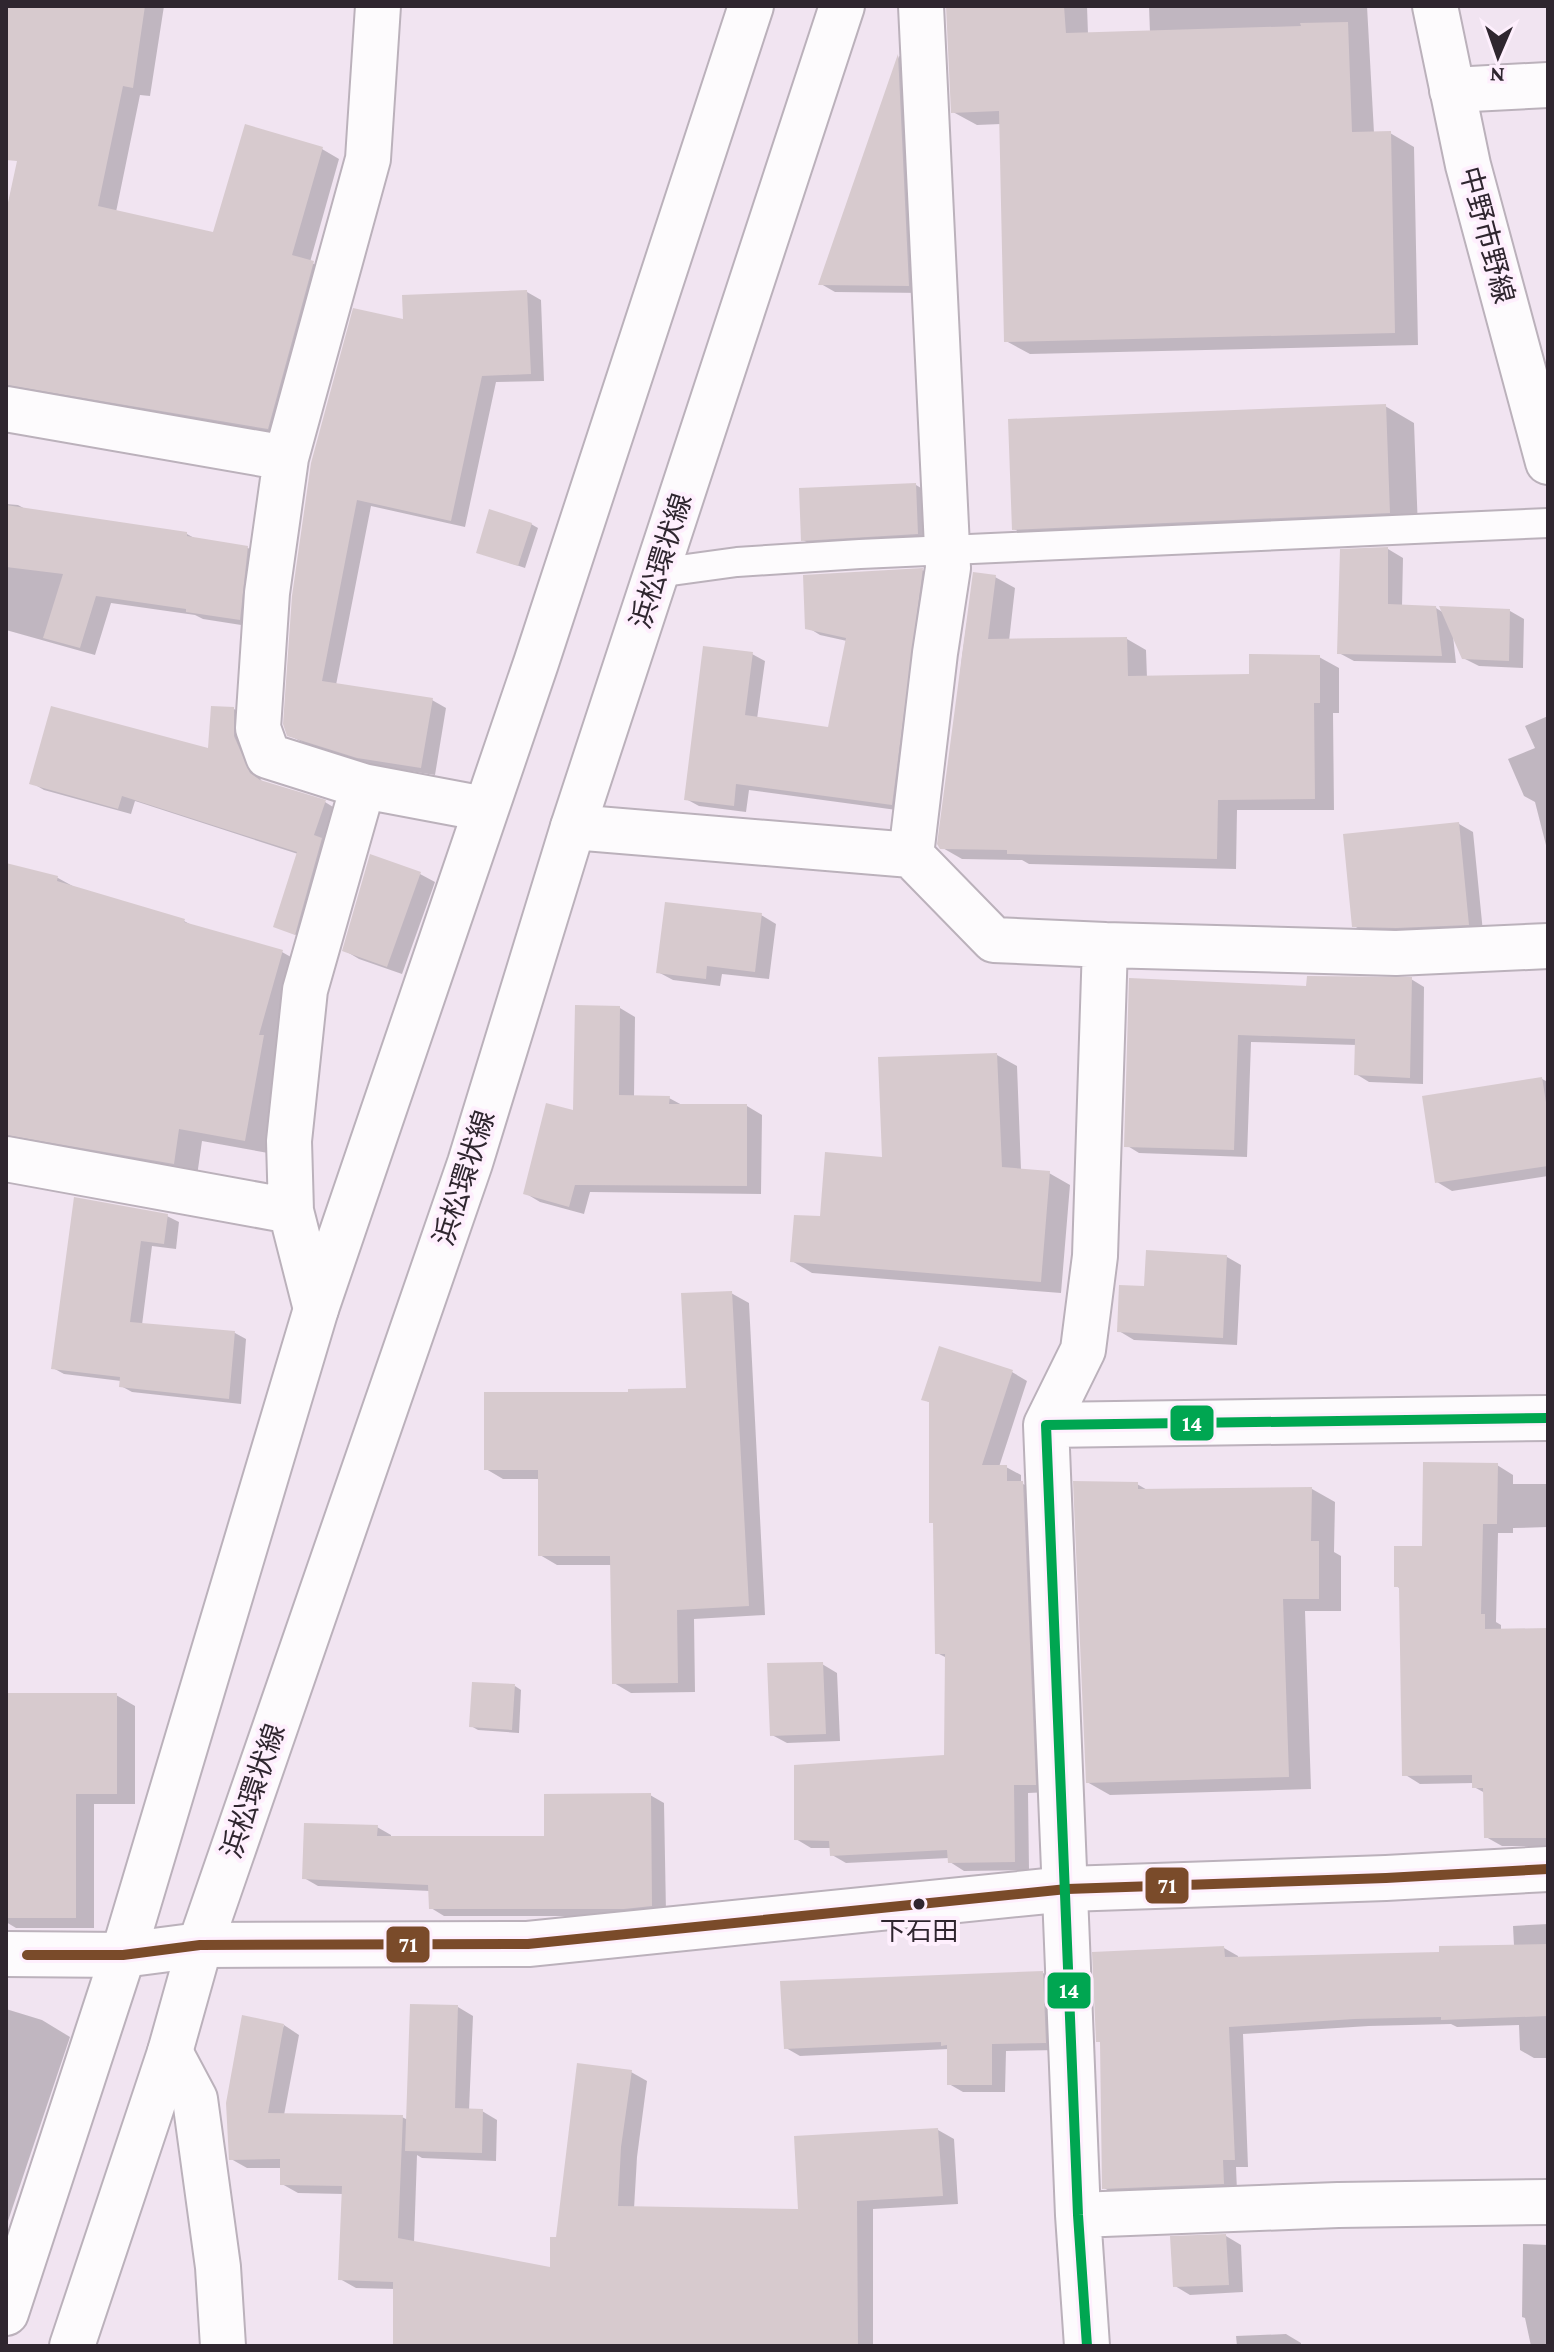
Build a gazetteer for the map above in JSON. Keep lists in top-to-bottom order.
{
  "streets": {
    "street": ["中野市野線", "浜松環状線"]
  },
  "places": ["下石田"],
  "lines": ["transit line 14", "transit line 71"],
  "north": "bottom"
}
